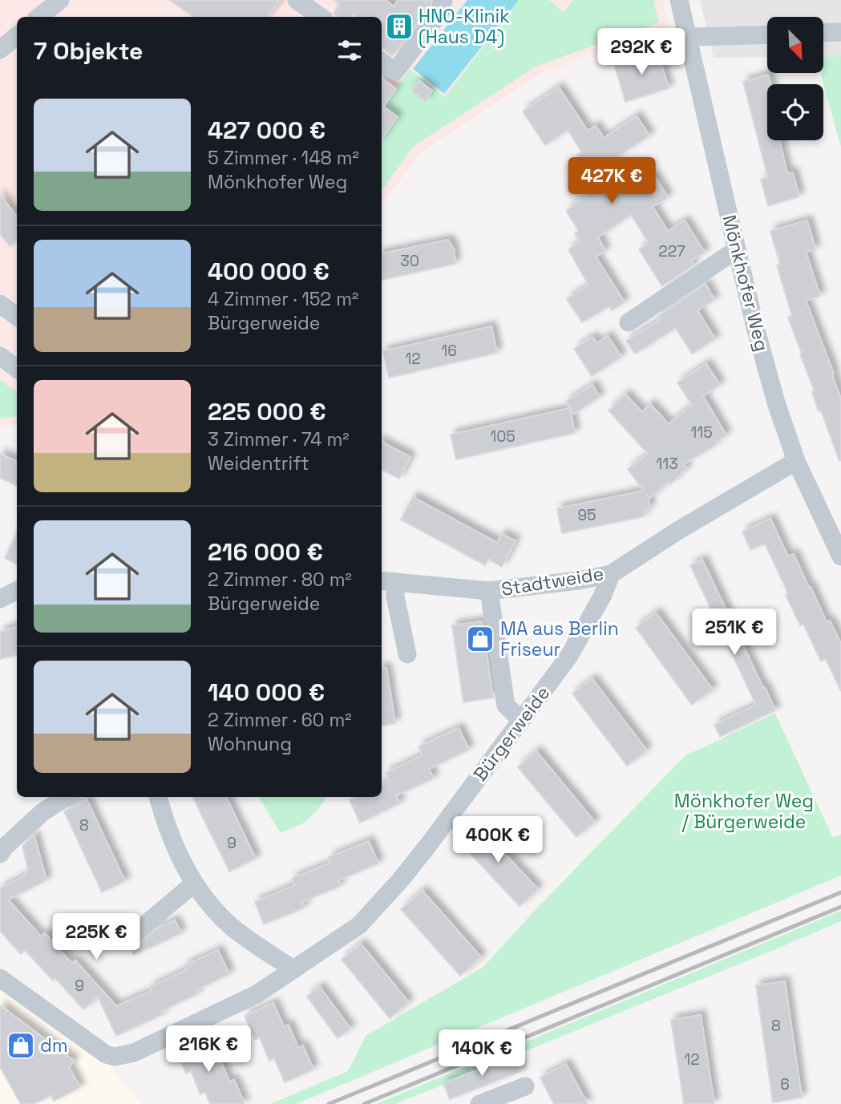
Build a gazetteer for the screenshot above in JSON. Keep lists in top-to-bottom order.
{
  "streets": {
    "street": ["Mönkhofer Weg", "Stadtweide", "Bürgerweide"]
  },
  "crossings": [
    ["Mönkhofer Weg", "Stadtweide"],
    ["Stadtweide", "Bürgerweide"]
  ],
  "parks": ["Mönkhofer Weg / Bürgerweide"],
  "places": {
    "building": ["HNO-Klinik (Haus D4)"],
    "shop": ["MA aus Berlin Friseur", "dm"]
  },
  "house_numbers": [
    "227",
    "30",
    "16",
    "12",
    "115",
    "105",
    "113",
    "95",
    "8",
    "9",
    "9",
    "8",
    "12",
    "6"
  ],
  "north": "bottom right",
  "page": {
    "heading": "7 Objekte",
    "price": [
      "292K €",
      "427K €",
      "251K €",
      "400K €",
      "225K €",
      "216K €",
      "140K €"
    ],
    "list": [
      {
        "name": "427 000 €",
        "note": "5 Zimmer · 148 m² · Mönkhofer Weg"
      },
      {
        "name": "400 000 €",
        "note": "4 Zimmer · 152 m² · Bürgerweide"
      },
      {
        "name": "225 000 €",
        "note": "3 Zimmer · 74 m² · Weidentrift"
      },
      {
        "name": "216 000 €",
        "note": "2 Zimmer · 80 m² · Bürgerweide"
      },
      {
        "name": "140 000 €",
        "note": "2 Zimmer · 60 m² · Wohnung"
      }
    ]
  }
}
